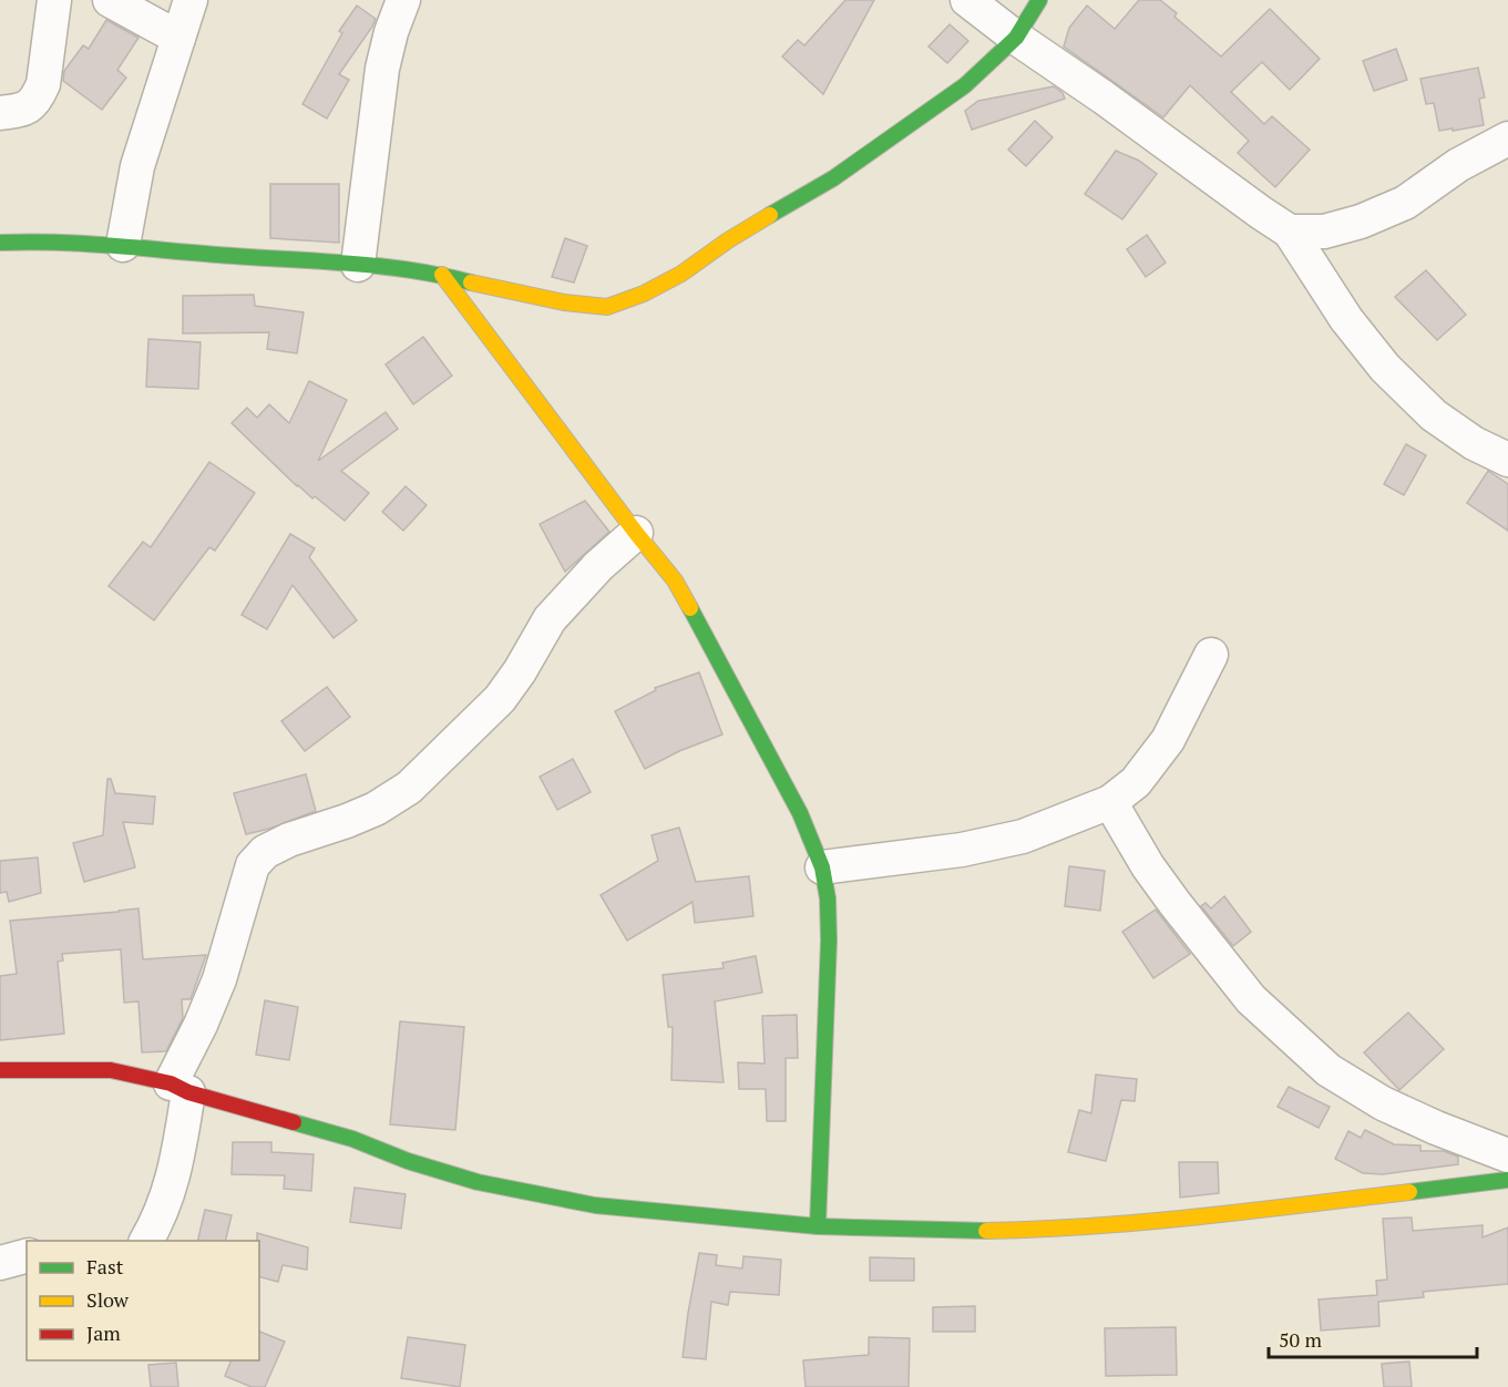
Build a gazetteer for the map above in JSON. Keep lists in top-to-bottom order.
{
  "legend": ["Fast", "Slow", "Jam"],
  "scale_bar": "50 m"
}
